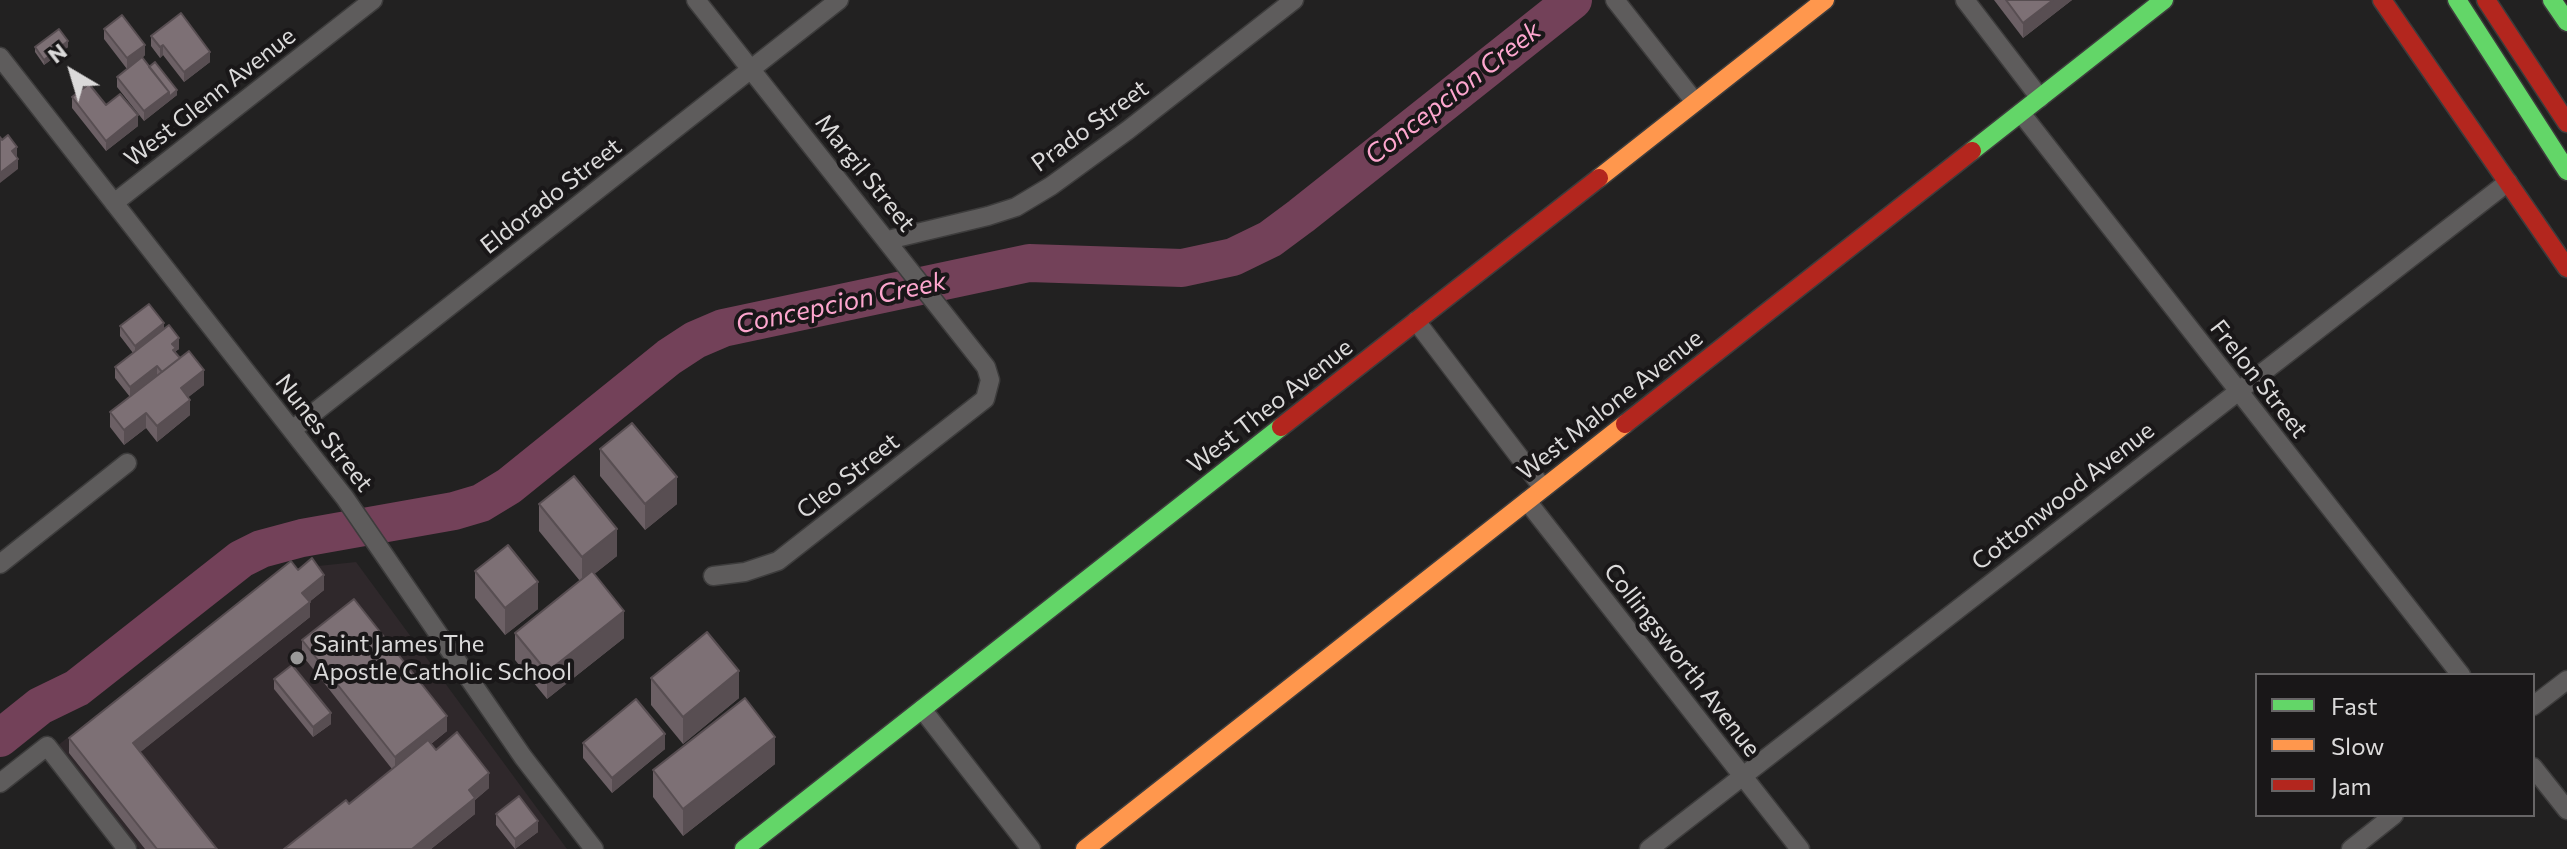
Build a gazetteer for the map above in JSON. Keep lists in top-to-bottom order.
{
  "streets": {
    "main road": ["West Malone Avenue", "West Theo Avenue"],
    "street": [
      "West Glenn Avenue",
      "Prado Street",
      "Margil Street",
      "Eldorado Street",
      "Frelon Street",
      "Nunes Street",
      "Cleo Street",
      "Cottonwood Avenue",
      "Collingsworth Avenue"
    ]
  },
  "crossings": [
    ["West Glenn Avenue", "Nunes Street"],
    ["Prado Street", "Margil Street"],
    ["Margil Street", "Eldorado Street"],
    ["Margil Street", "Cleo Street"],
    ["Eldorado Street", "Nunes Street"],
    ["Frelon Street", "West Malone Avenue"],
    ["Frelon Street", "Cottonwood Avenue"],
    ["West Malone Avenue", "Collingsworth Avenue"],
    ["Cottonwood Avenue", "Collingsworth Avenue"]
  ],
  "water": ["Concepcion Creek"],
  "places": ["Saint James The Apostle Catholic School"],
  "legend": ["Fast", "Slow", "Jam"],
  "north": "top left"
}
